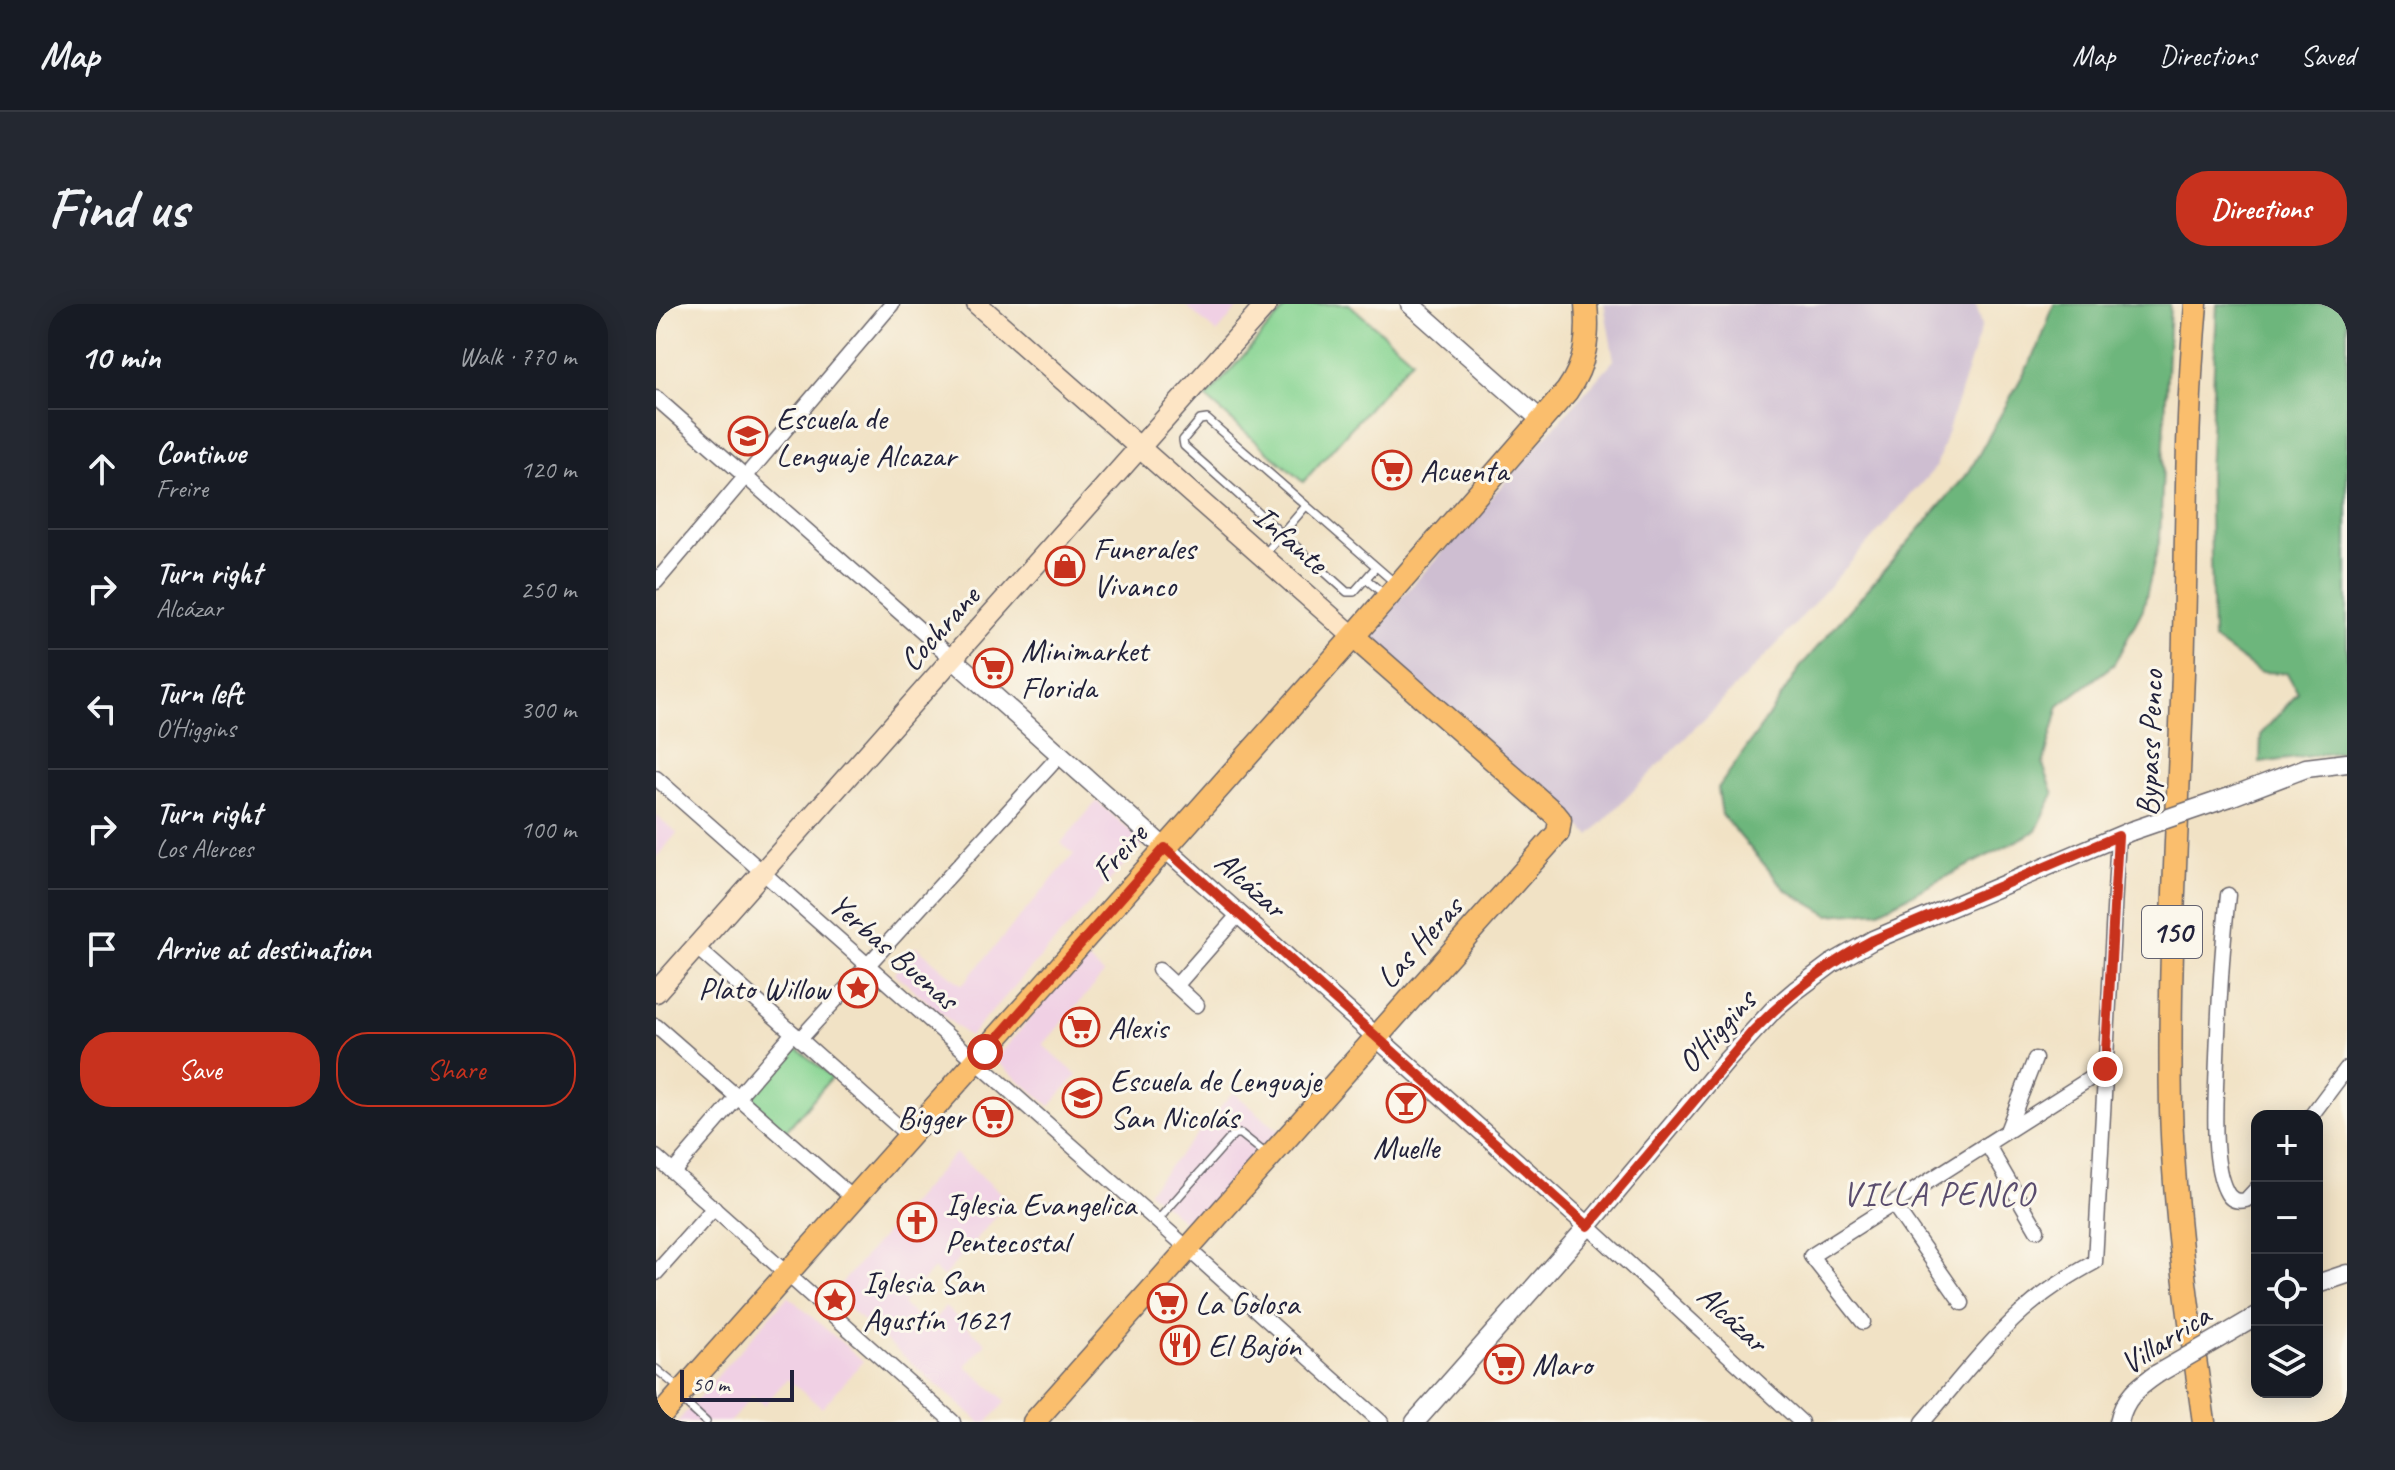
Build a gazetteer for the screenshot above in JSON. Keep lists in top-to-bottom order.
{
  "streets": {
    "main road": [
      "Infante",
      "Cochrane",
      "Bypass Penco",
      "Freire",
      "150",
      "Las Heras"
    ],
    "street": [
      "Alcázar",
      "Yerbas Buenas",
      "O'Higgins",
      "Villarrica"
    ]
  },
  "crossings": [
    ["Infante", "Cochrane"],
    ["Infante", "Freire"],
    ["Infante", "Las Heras"],
    ["Cochrane", "Alcázar"],
    ["Cochrane", "Yerbas Buenas"],
    ["Freire", "Alcázar"],
    ["Freire", "Yerbas Buenas"],
    ["Alcázar", "Las Heras"],
    ["Alcázar", "O'Higgins"],
    ["Las Heras", "Yerbas Buenas"]
  ],
  "districts": ["VILLA PENCO"],
  "places": {
    "school or university": ["Escuela de Lenguaje Alcazar", "Escuela de Lenguaje San Nicolás"],
    "supermarket": [
      "Acuenta",
      "Minimarket Florida",
      "Alexis",
      "Bigger",
      "La Golosa",
      "Maro"
    ],
    "shop": ["Funerales Vivanco"],
    "place": ["Plato Willow", "Iglesia San Agustín 1621"],
    "bar": ["Muelle"],
    "church": ["Iglesia Evangelica Pentecostal"],
    "restaurant": ["El Bajón"]
  },
  "scale_bar": "50 m",
  "page": {
    "header": "Map",
    "nav": ["Map", "Directions", "Saved"],
    "buttons": [
      "Directions",
      ["Save", "Share"]
    ],
    "title": "Find us",
    "heading": ["10 min", "Walk · 770 m"],
    "list": [
      ["Continue", "Freire", "120 m"],
      ["Turn right", "Alcázar", "250 m"],
      ["Turn left", "O'Higgins", "300 m"],
      ["Turn right", "Los Alerces", "100 m"],
      "Arrive at destination"
    ],
    "map_buttons": ["+", "−"],
    "scale": "50 m"
  }
}
